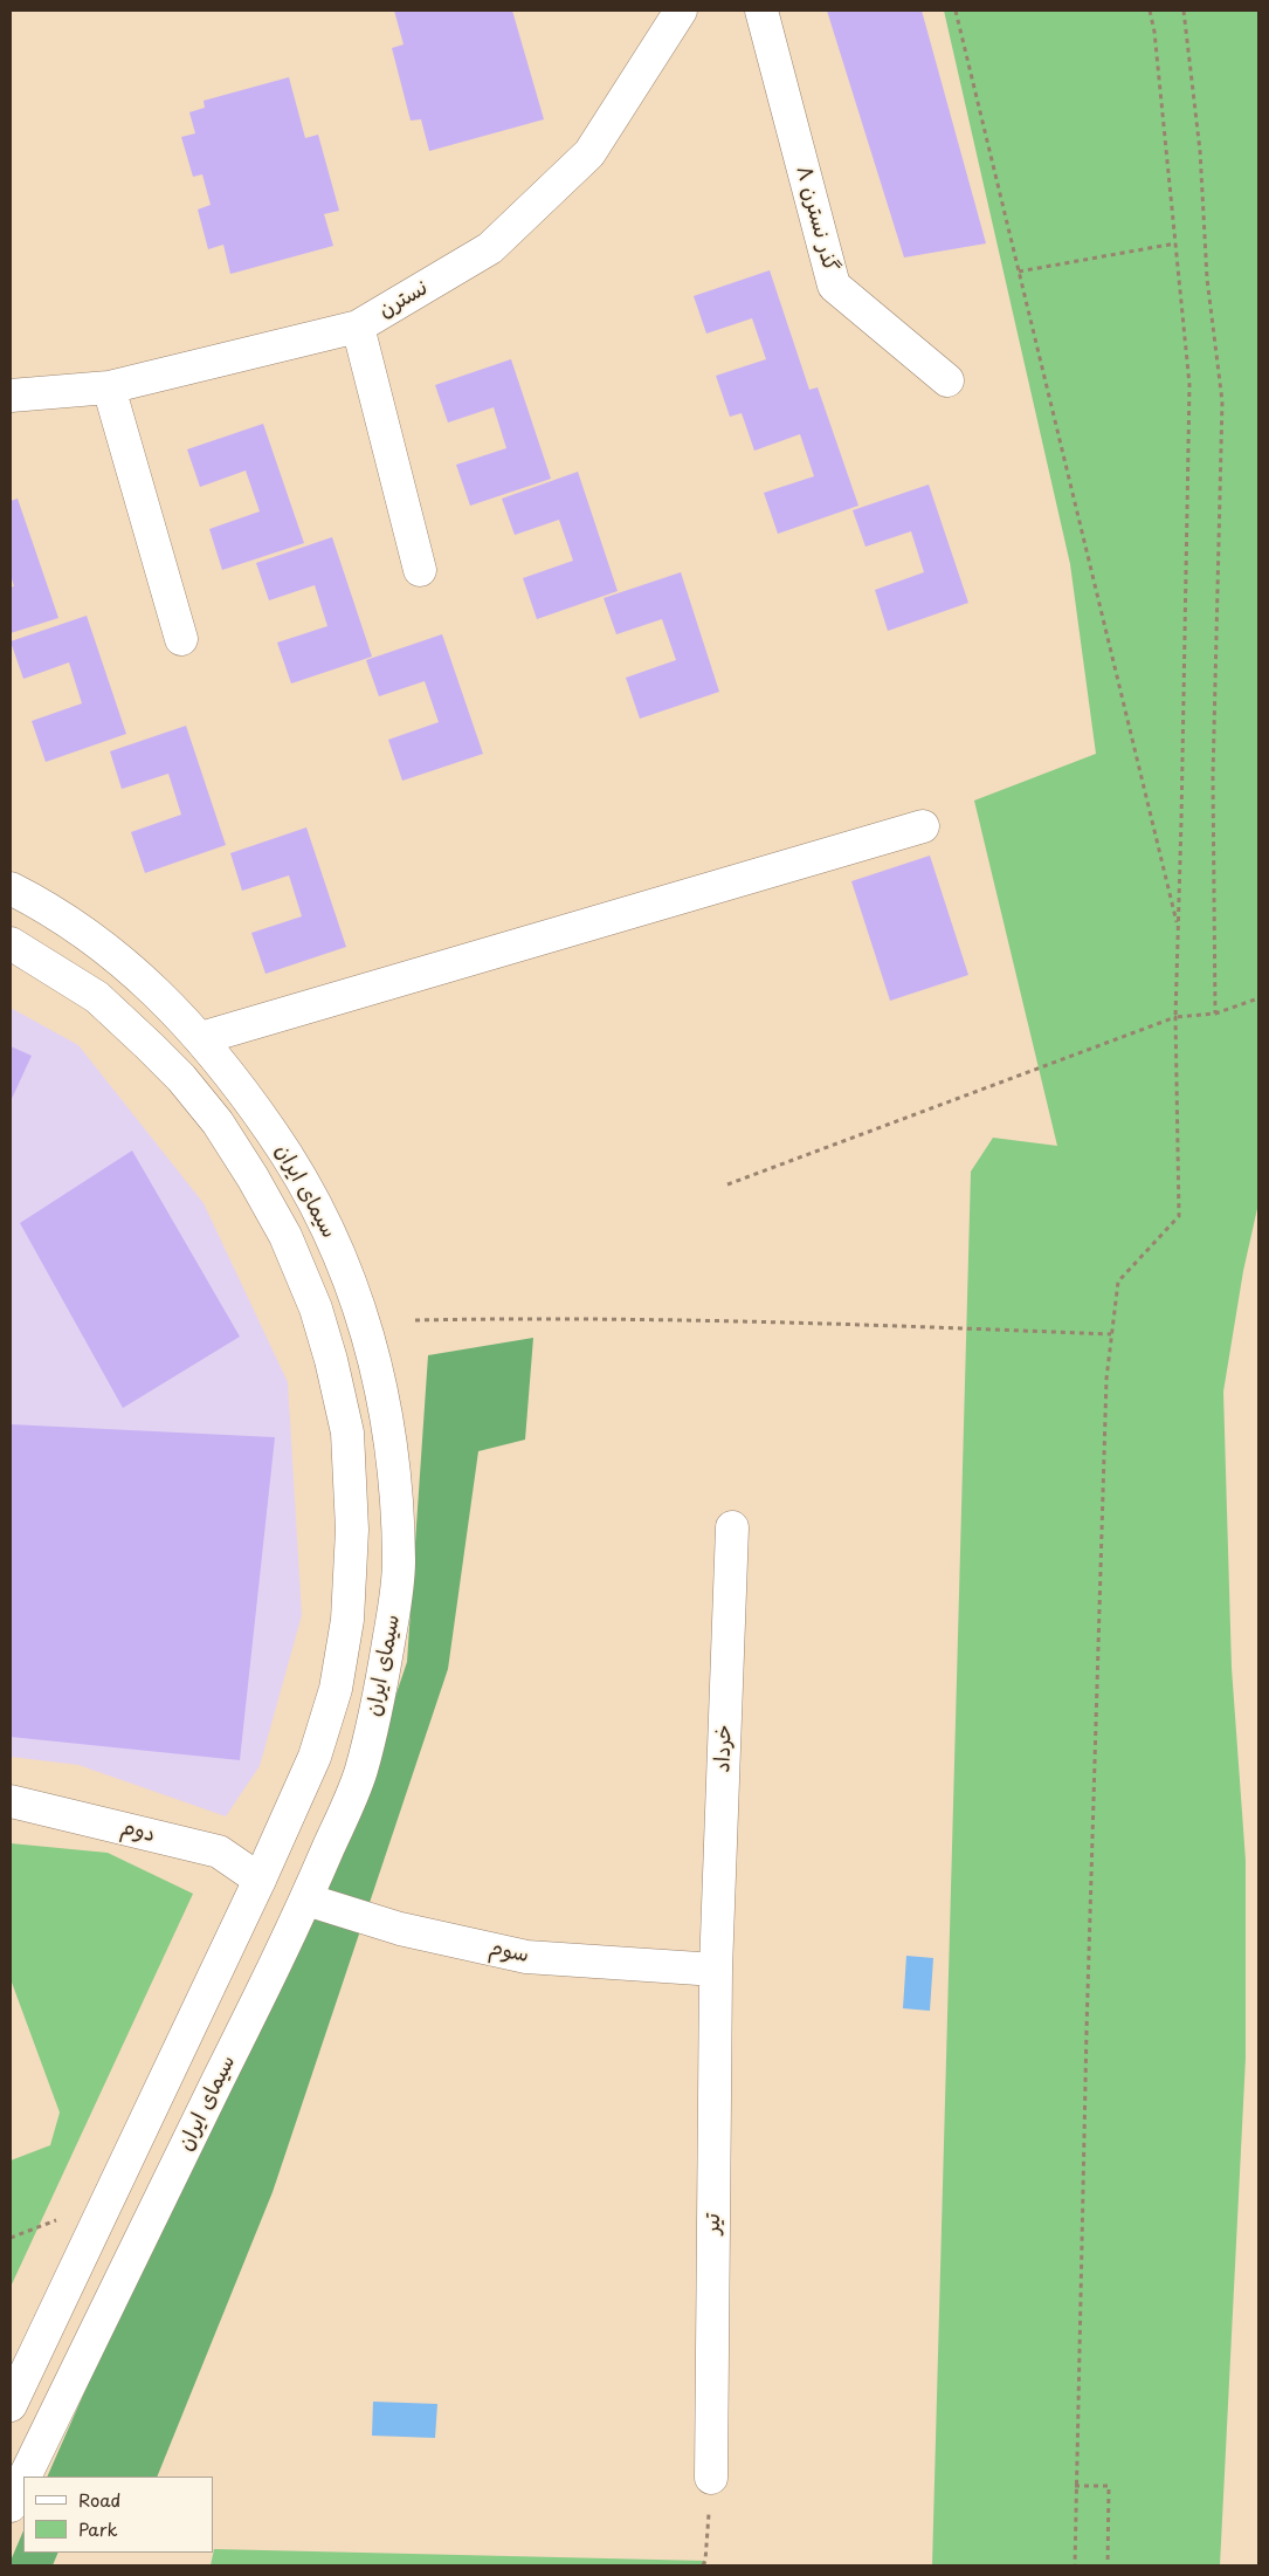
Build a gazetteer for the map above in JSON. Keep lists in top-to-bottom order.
{
  "streets": {
    "street": [
      "گذر نسترن ۸",
      "نسترن",
      "سیمای ایران",
      "خرداد",
      "دوم",
      "سوم",
      "تیر"
    ]
  },
  "crossings": [
    ["سیمای ایران", "دوم"],
    ["سیمای ایران", "سوم"],
    ["خرداد", "سوم"],
    ["خرداد", "تیر"],
    ["دوم", "سوم"],
    ["سوم", "تیر"]
  ],
  "legend": ["Road", "Park"]
}
